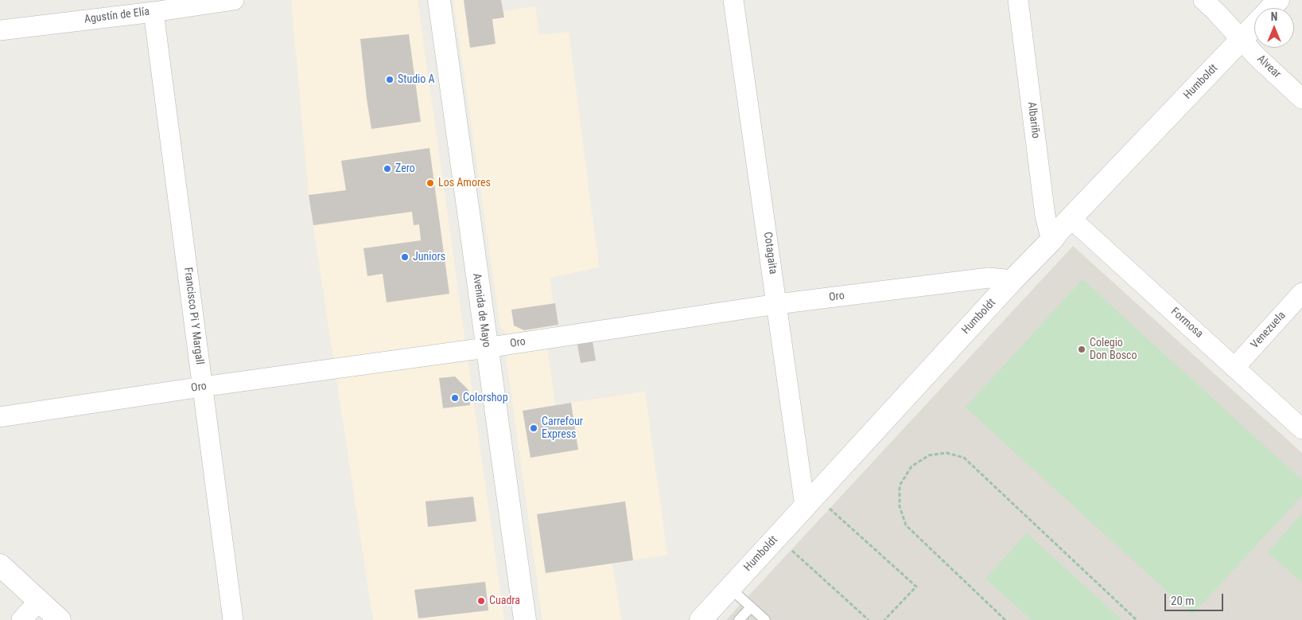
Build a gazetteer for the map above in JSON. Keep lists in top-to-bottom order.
{
  "streets": {
    "street": [
      "Agustín de Elía",
      "Alvear",
      "Humboldt",
      "Albariño",
      "Cotagaita",
      "Oro",
      "Avenida de Mayo",
      "Francisco Pi Y Margall",
      "Formosa",
      "Venezuela"
    ]
  },
  "crossings": [
    ["Agustín de Elía", "Francisco Pi Y Margall"],
    ["Alvear", "Humboldt"],
    ["Humboldt", "Albariño"],
    ["Humboldt", "Cotagaita"],
    ["Humboldt", "Oro"],
    ["Humboldt", "Formosa"],
    ["Cotagaita", "Oro"],
    ["Oro", "Avenida de Mayo"],
    ["Oro", "Francisco Pi Y Margall"],
    ["Formosa", "Venezuela"]
  ],
  "places": [
    "Studio A",
    "Zero",
    "Los Amores",
    "Juniors",
    "Colegio Don Bosco",
    "Colorshop",
    "Carrefour Express",
    "Cuadra"
  ],
  "scale_bar": "20 m",
  "north": "top"
}
